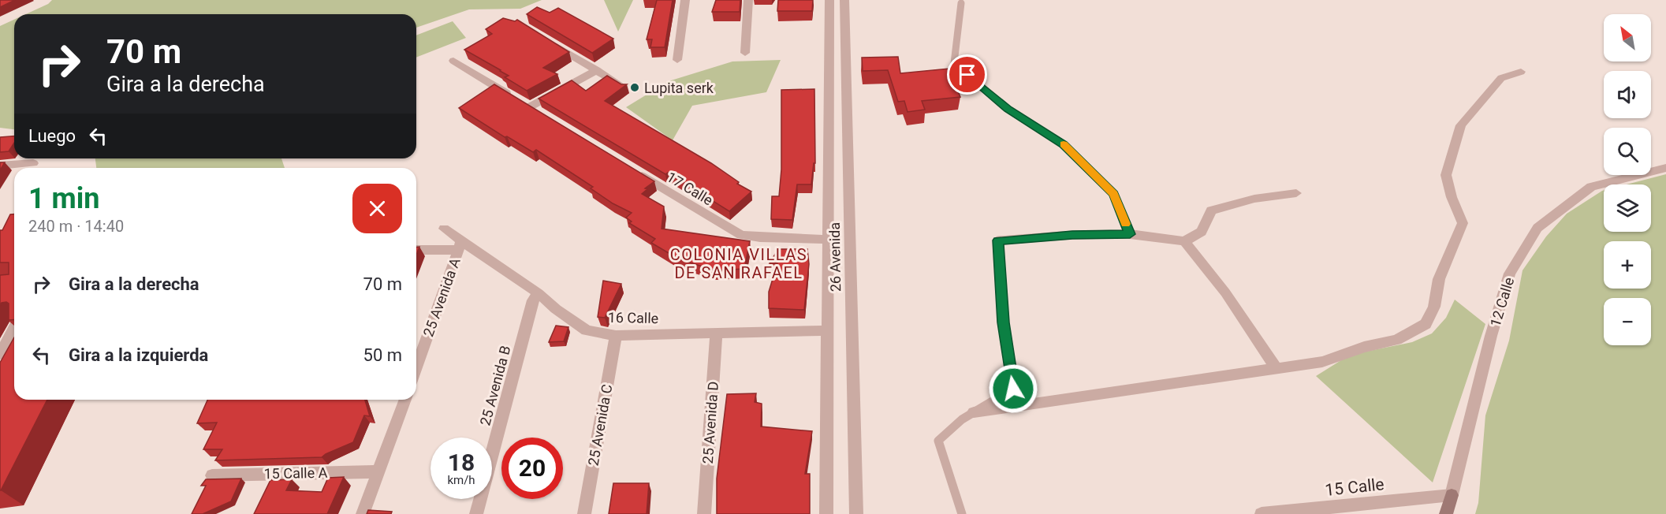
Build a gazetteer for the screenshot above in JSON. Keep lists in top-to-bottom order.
{
  "streets": {
    "main road": ["12 Calle"],
    "street": [
      "17 Calle",
      "26 Avenida",
      "25 Avenida A",
      "16 Calle",
      "25 Avenida B",
      "25 Avenida D",
      "25 Avenida C",
      "15 Calle A",
      "15 Calle"
    ]
  },
  "crossings": [
    ["17 Calle", "26 Avenida"],
    ["26 Avenida", "16 Calle"],
    ["25 Avenida A", "16 Calle"],
    ["12 Calle", "15 Calle"],
    ["16 Calle", "25 Avenida B"],
    ["16 Calle", "25 Avenida D"],
    ["16 Calle", "25 Avenida C"]
  ],
  "districts": ["COLONIA VILLAS DE SAN RAFAEL"],
  "places": ["Lupita serk"],
  "north": "top left",
  "page": {
    "map_buttons": ["+", "−"],
    "turn": ["70 m", "Gira a la derecha"],
    "then": "Luego",
    "heading": ["1 min", "240 m · 14:40"],
    "list": [
      {
        "name": "Gira a la derecha",
        "value": "70 m"
      },
      {
        "name": "Gira a la izquierda",
        "value": "50 m"
      }
    ],
    "speed": "18 km/h",
    "limit": "20"
  }
}
